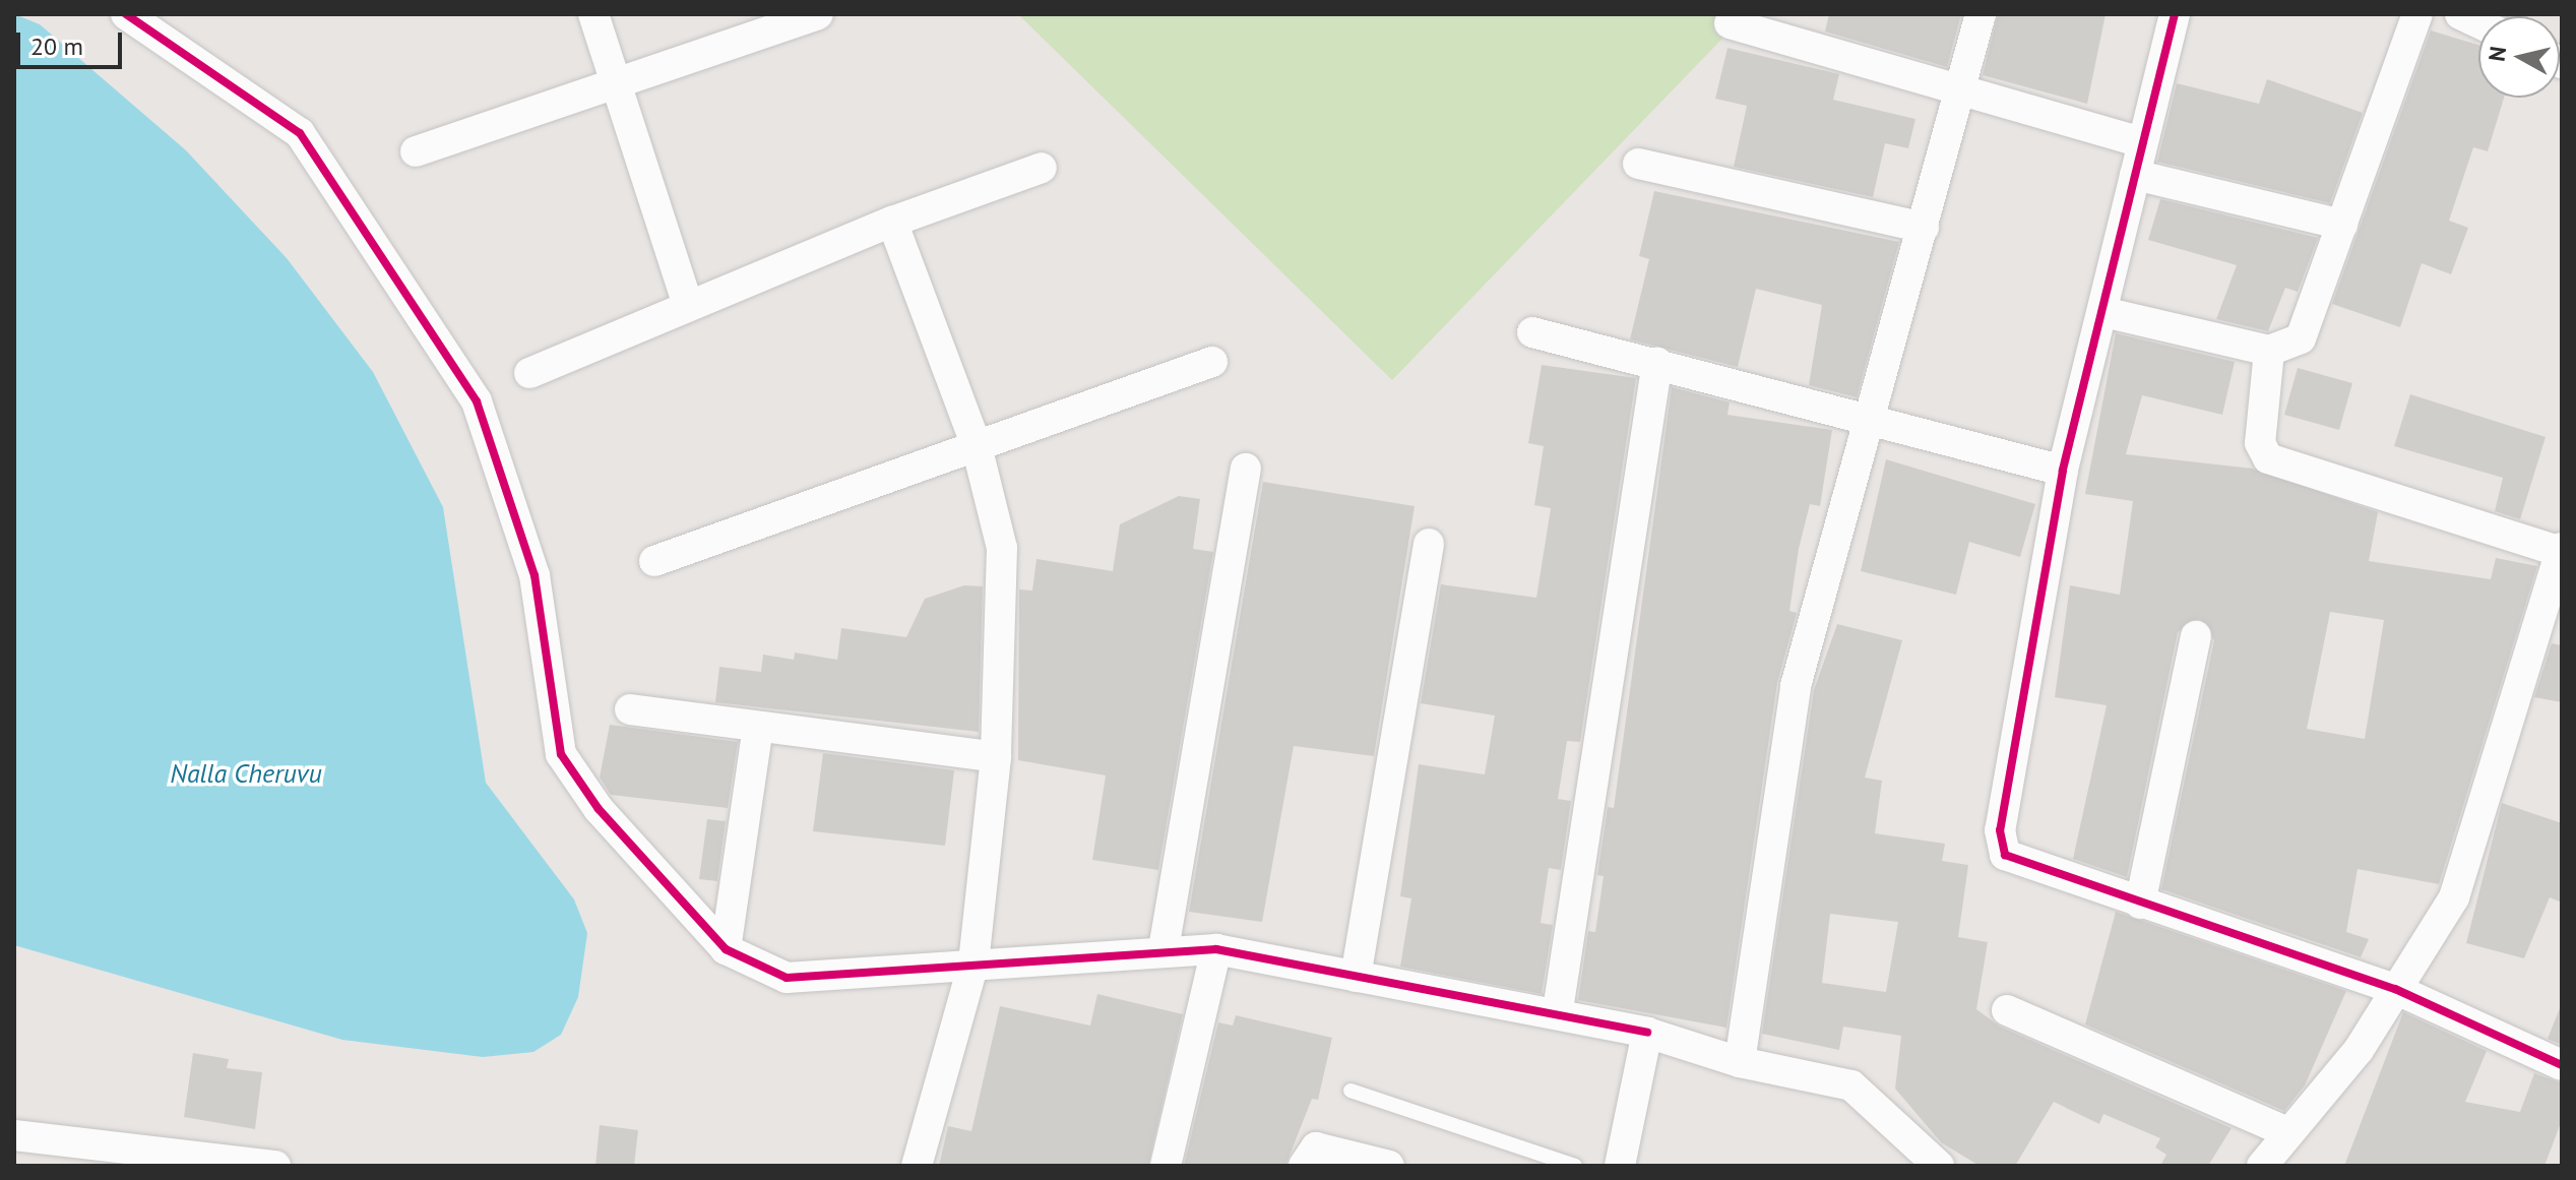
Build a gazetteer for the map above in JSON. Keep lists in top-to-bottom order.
{
  "water": ["Nalla Cheruvu"],
  "scale_bar": "20 m",
  "north": "left"
}
